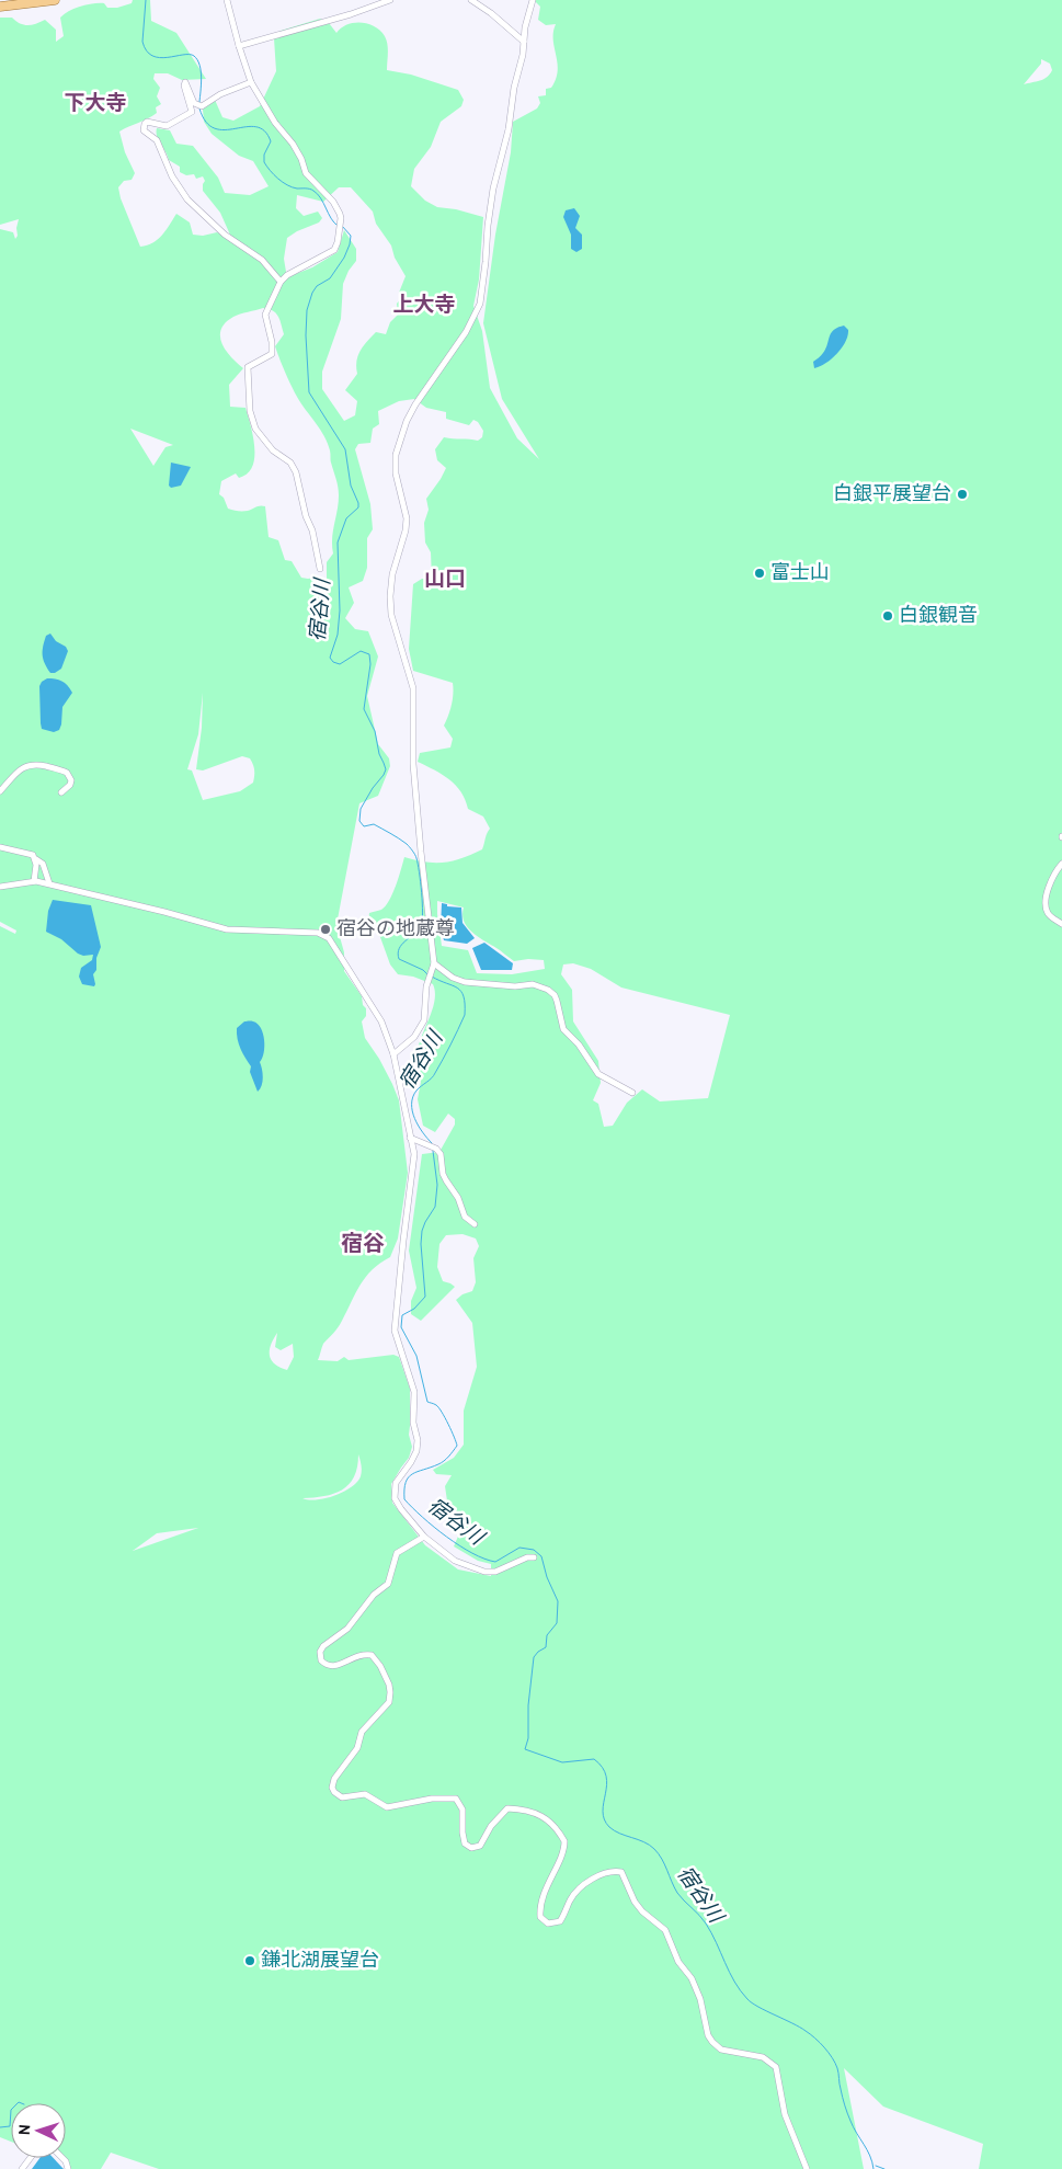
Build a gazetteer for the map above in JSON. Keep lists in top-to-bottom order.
{
  "districts": [
    "下大寺",
    "上大寺",
    "山口",
    "宿谷"
  ],
  "water": ["宿谷川"],
  "places": [
    "白銀平展望台",
    "富士山",
    "白銀観音",
    "宿谷の地蔵尊",
    "鎌北湖展望台"
  ],
  "north": "left"
}
